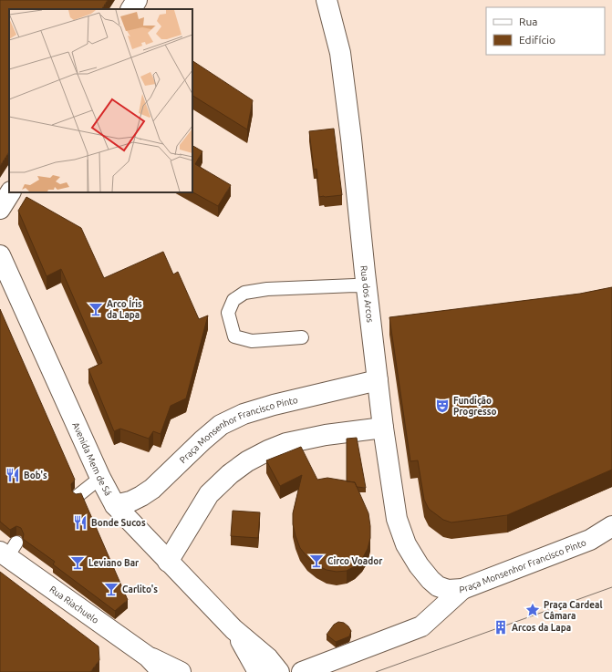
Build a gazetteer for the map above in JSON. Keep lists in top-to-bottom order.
{
  "streets": {
    "street": [
      "Rua dos Arcos",
      "Praça Monsenhor Francisco Pinto",
      "Avenida Mem de Sá",
      "Rua Riachuelo"
    ]
  },
  "crossings": [
    ["Rua dos Arcos", "Praça Monsenhor Francisco Pinto"],
    ["Praça Monsenhor Francisco Pinto", "Avenida Mem de Sá"]
  ],
  "places": {
    "bar": [
      "Arco Íris da Lapa",
      "Circo Voador",
      "Leviano Bar",
      "Carlito's"
    ],
    "theatre": ["Fundição Progresso"],
    "restaurant": ["Bob's", "Bonde Sucos"],
    "place": ["Praça Cardeal Câmara"],
    "building": ["Arcos da Lapa"]
  },
  "legend": ["Rua", "Edifício"]
}
